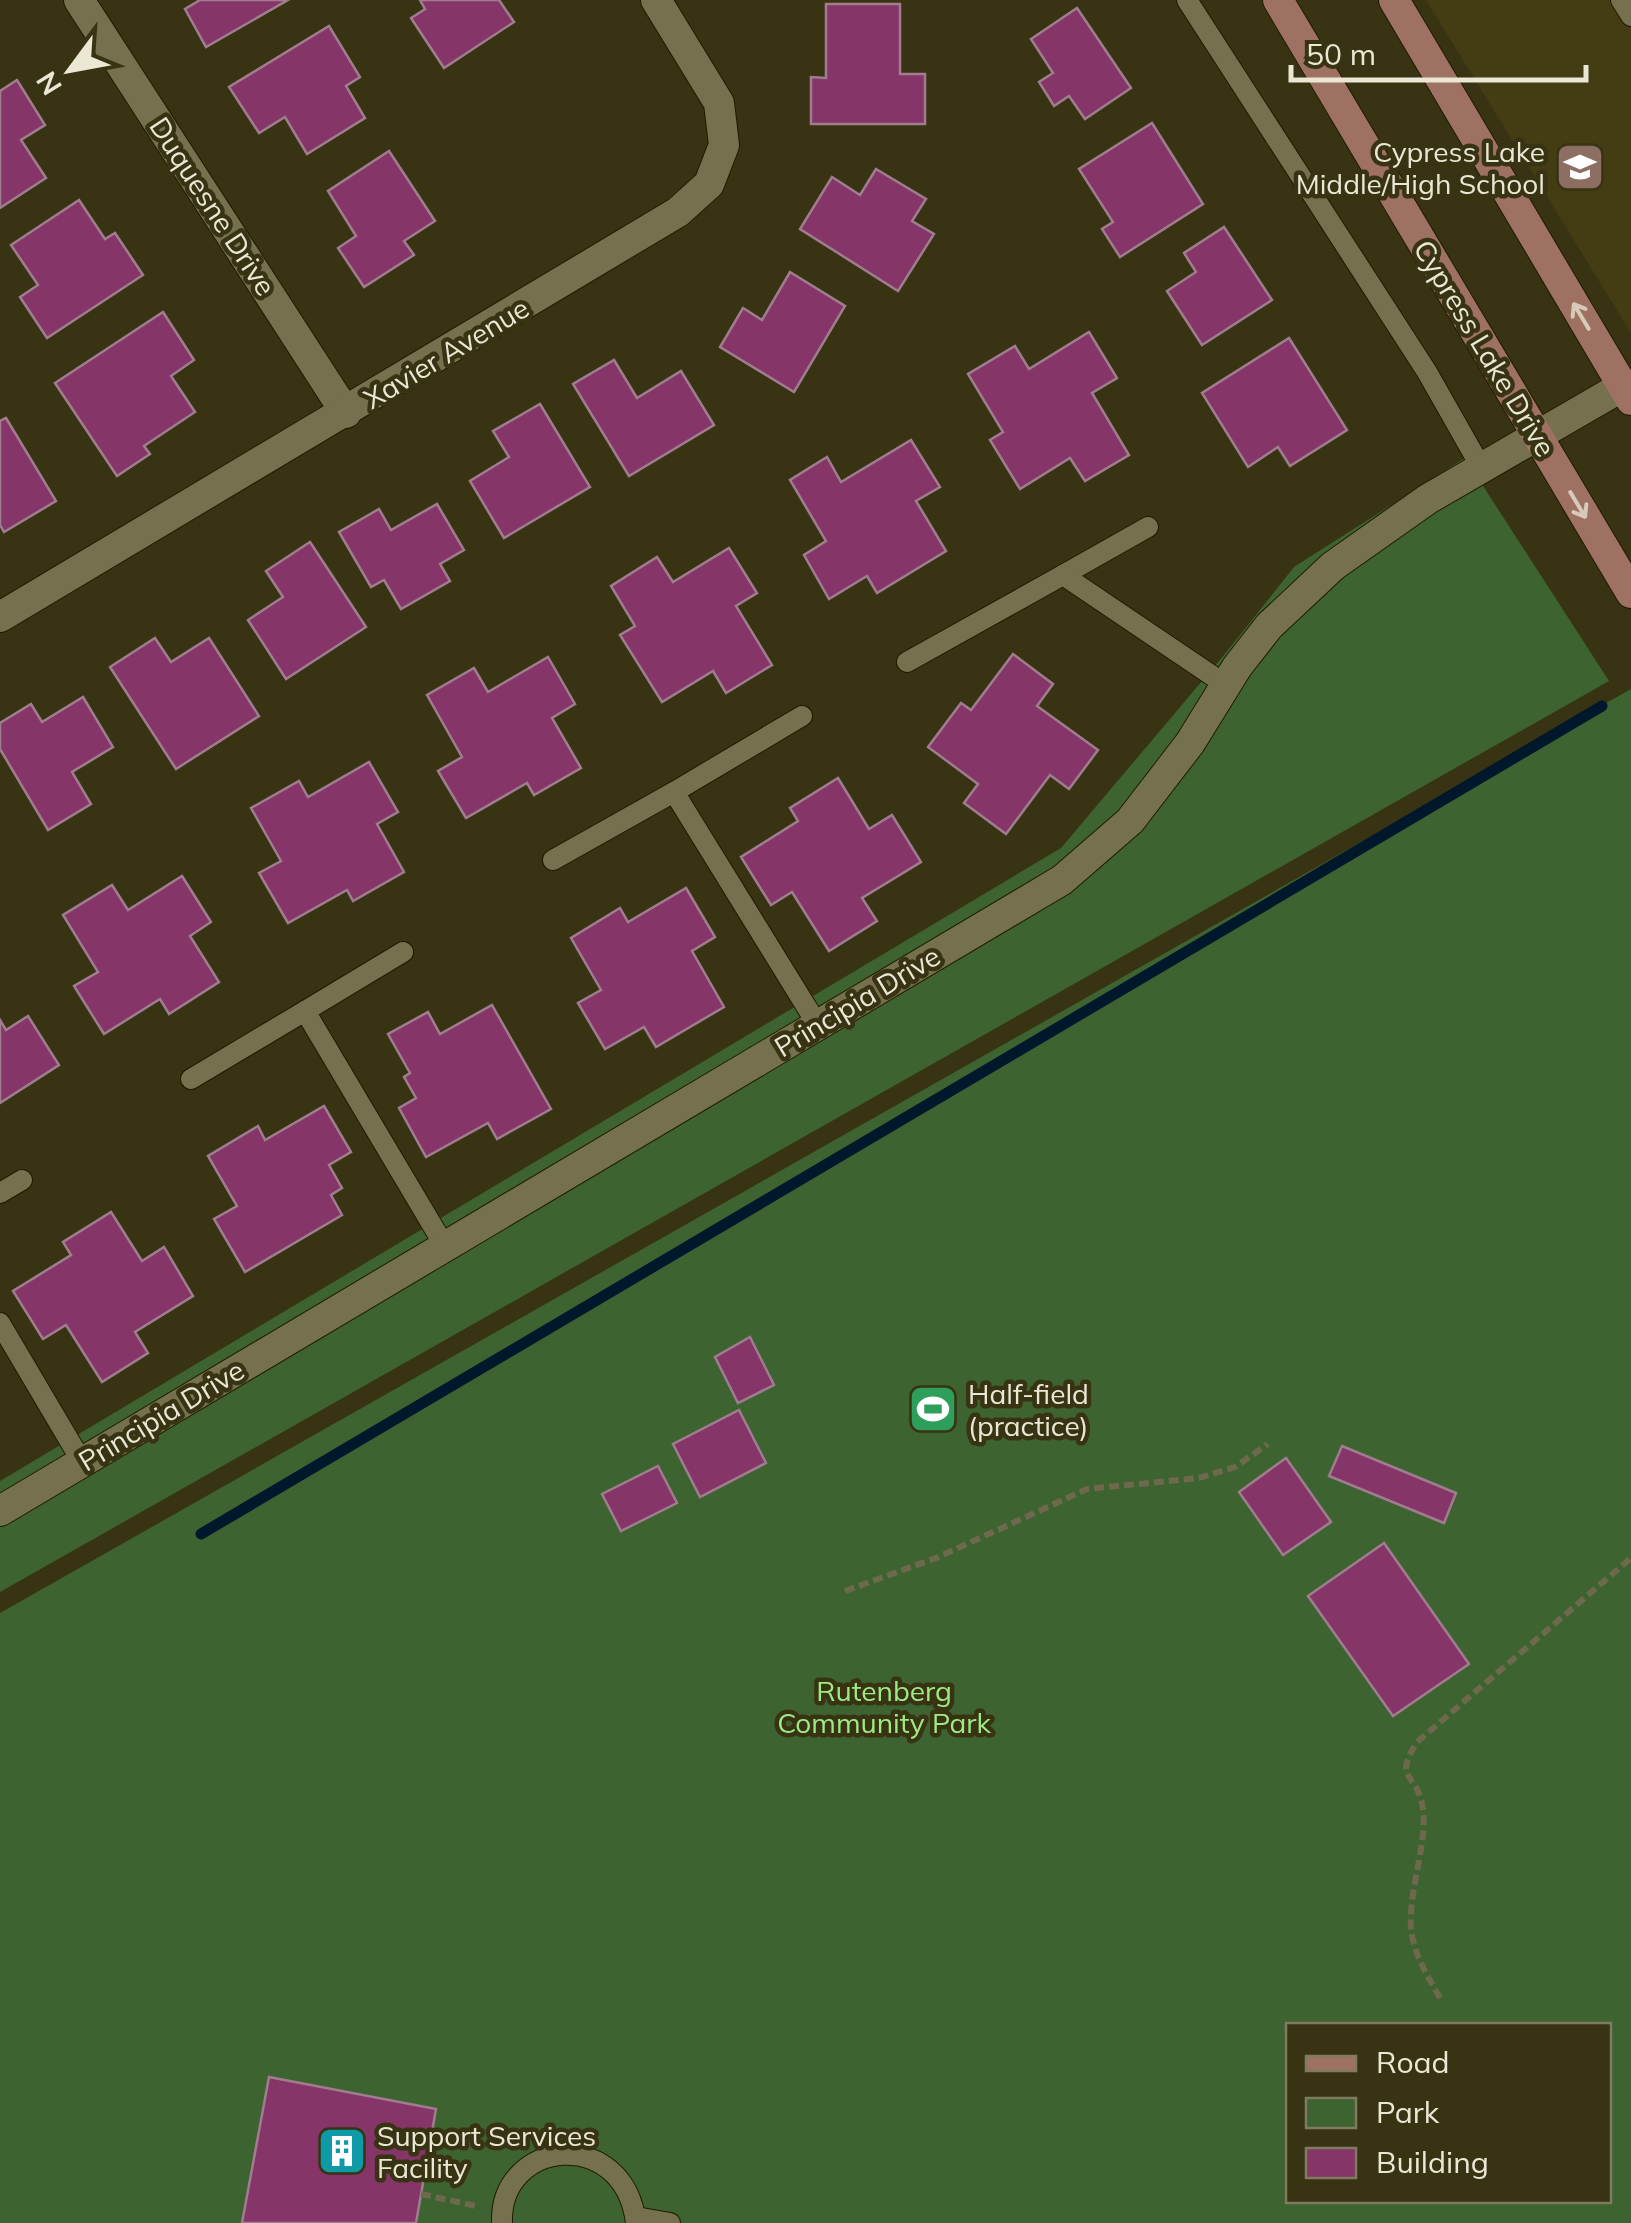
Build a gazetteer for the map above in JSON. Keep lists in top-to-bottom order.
{
  "streets": {
    "main road": ["Cypress Lake Drive"],
    "street": ["Duquesne Drive", "Xavier Avenue", "Principia Drive"]
  },
  "crossings": [
    ["Duquesne Drive", "Xavier Avenue"],
    ["Cypress Lake Drive", "Principia Drive"]
  ],
  "parks": ["Rutenberg Community Park"],
  "places": {
    "school or university": ["Cypress Lake Middle/High School"],
    "sports": ["Half-field (practice)"],
    "building": ["Support Services Facility"]
  },
  "legend": ["Road", "Park", "Building"],
  "scale_bar": "50 m",
  "north": "bottom left"
}
